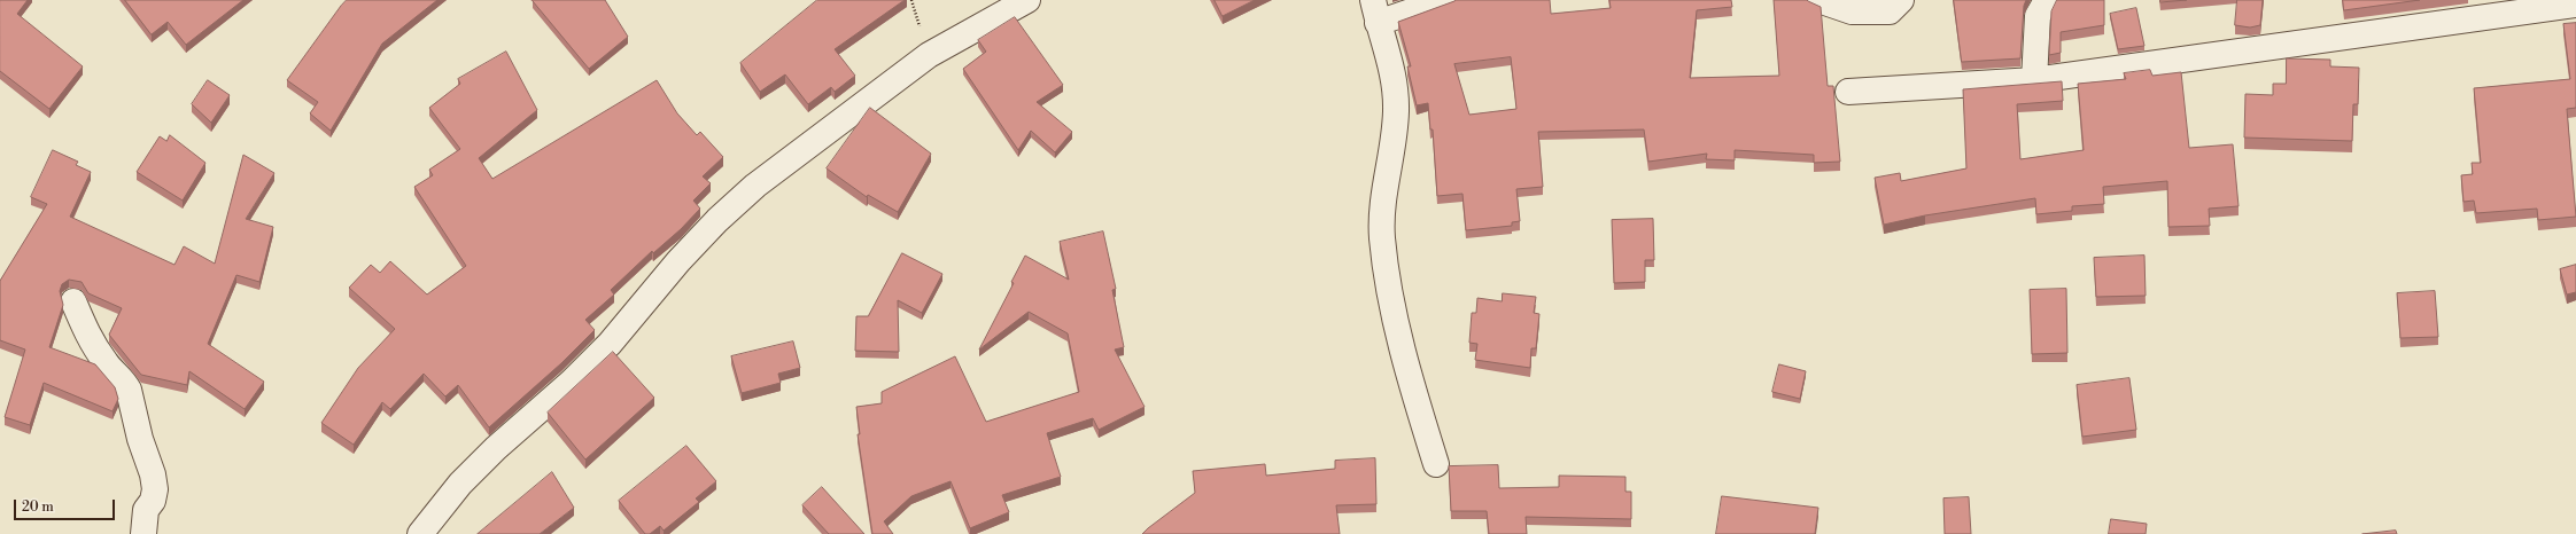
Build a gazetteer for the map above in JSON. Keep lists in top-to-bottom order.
{
  "scale_bar": "20 m"
}
